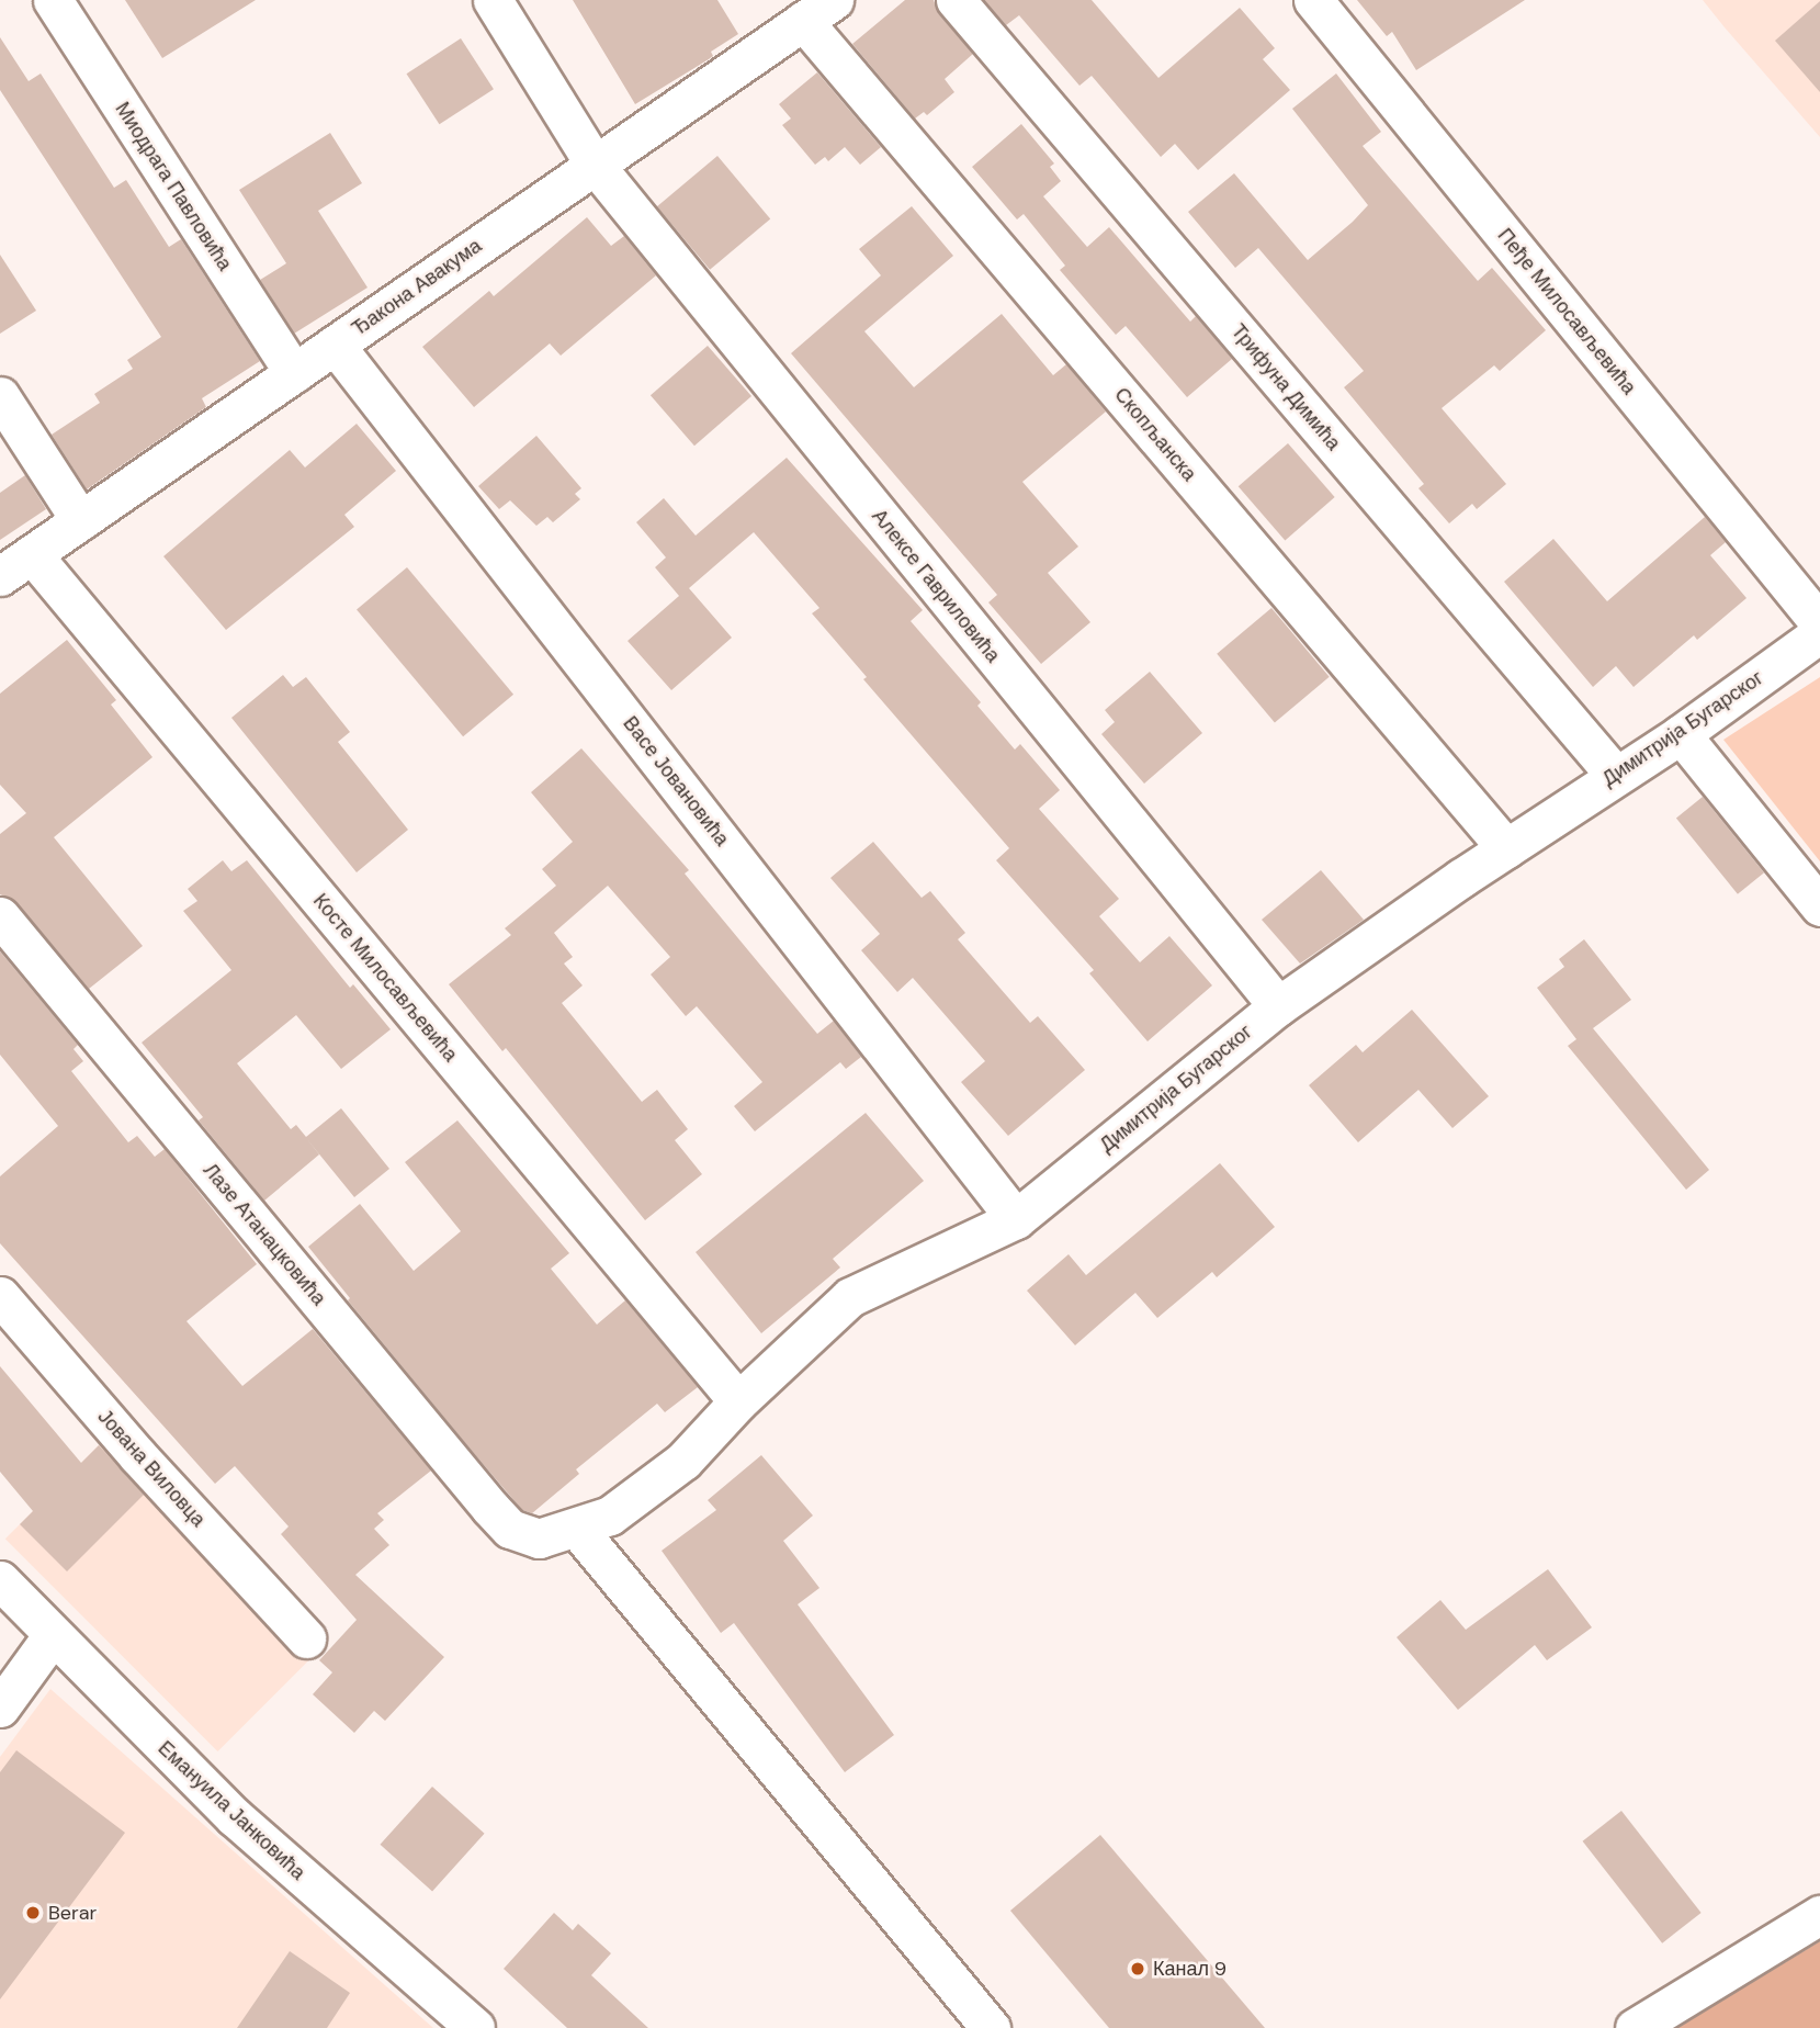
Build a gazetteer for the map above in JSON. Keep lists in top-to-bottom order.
{
  "streets": {
    "street": [
      "Миодрага Павловића",
      "Ђакона Авакума",
      "Пеђе Милосављевића",
      "Трифуна Димића",
      "Скопљанска",
      "Алексе Гавриловића",
      "Димитрија Бугарског",
      "Васе Јовановића",
      "Косте Милосављевића",
      "Лазе Атанацковића",
      "Јована Виловца",
      "Емануила Јанковића"
    ]
  },
  "crossings": [
    ["Миодрага Павловића", "Ђакона Авакума"],
    ["Ђакона Авакума", "Скопљанска"],
    ["Ђакона Авакума", "Алексе Гавриловића"],
    ["Ђакона Авакума", "Васе Јовановића"],
    ["Ђакона Авакума", "Косте Милосављевића"],
    ["Трифуна Димића", "Димитрија Бугарског"],
    ["Скопљанска", "Димитрија Бугарског"],
    ["Алексе Гавриловића", "Димитрија Бугарског"],
    ["Димитрија Бугарског", "Васе Јовановића"],
    ["Димитрија Бугарског", "Косте Милосављевића"],
    ["Димитрија Бугарског", "Лазе Атанацковића"]
  ],
  "places": ["Berar", "Канал 9"]
}
